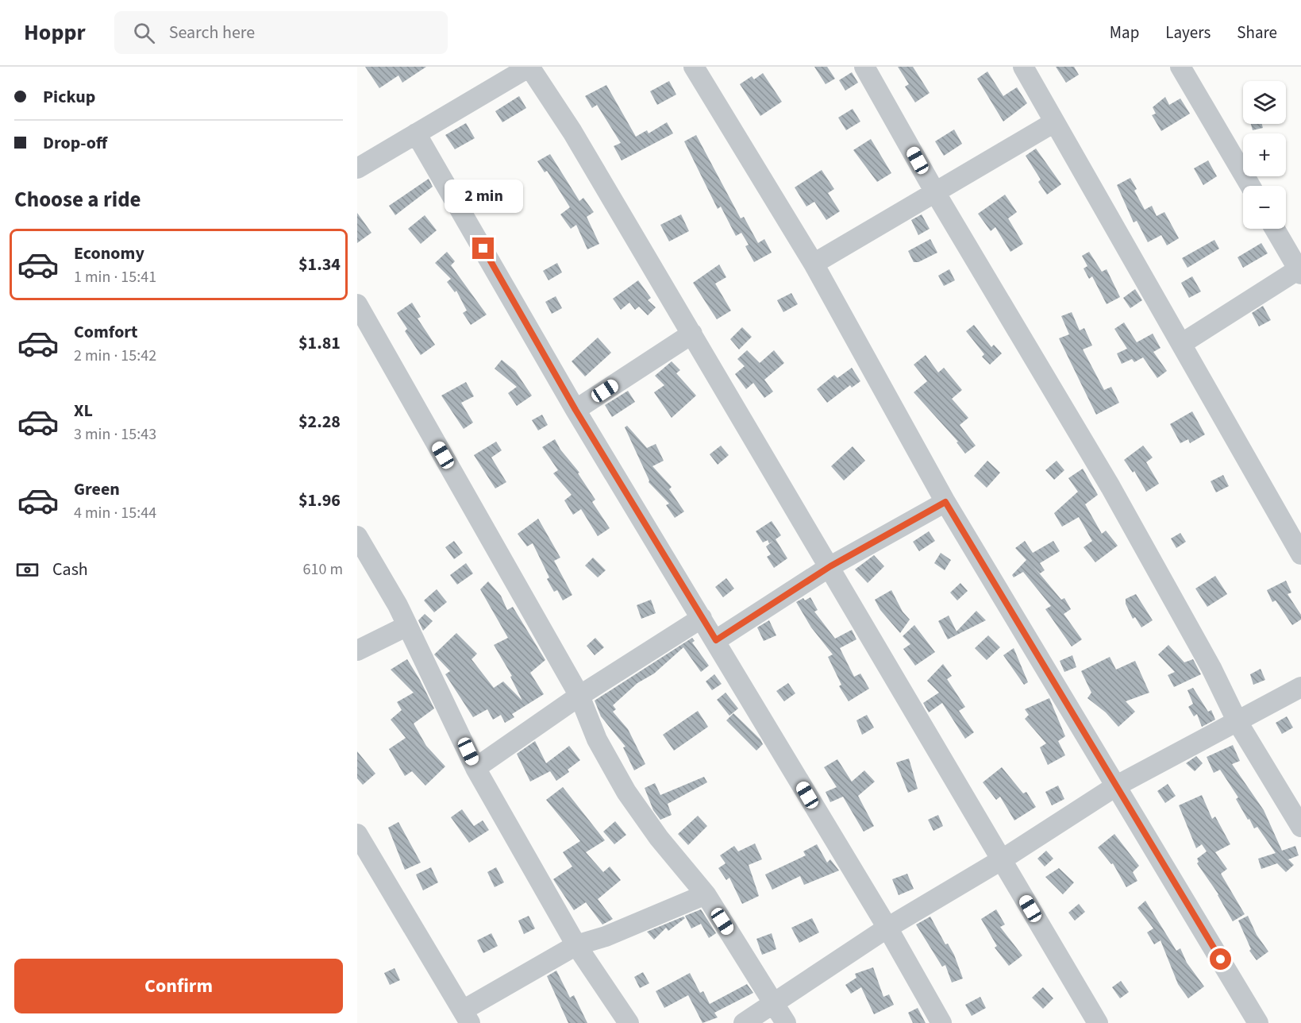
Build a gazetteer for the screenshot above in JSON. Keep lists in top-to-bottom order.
{
  "page": {
    "header": "Hoppr",
    "search": "Search here",
    "nav": ["Map", "Layers", "Share"],
    "banner": ["Pickup", "Drop-off"],
    "map_buttons": ["+", "−"],
    "heading": "Choose a ride",
    "bubble": "2 min",
    "list": [
      {
        "name": "Economy",
        "note": "1 min · 15:41",
        "value": "$1.34"
      },
      {
        "name": "Comfort",
        "note": "2 min · 15:42",
        "value": "$1.81"
      },
      {
        "name": "XL",
        "note": "3 min · 15:43",
        "value": "$2.28"
      },
      {
        "name": "Green",
        "note": "4 min · 15:44",
        "value": "$1.96"
      }
    ],
    "pay": ["Cash", "610 m"],
    "buttons": "Confirm"
  }
}
